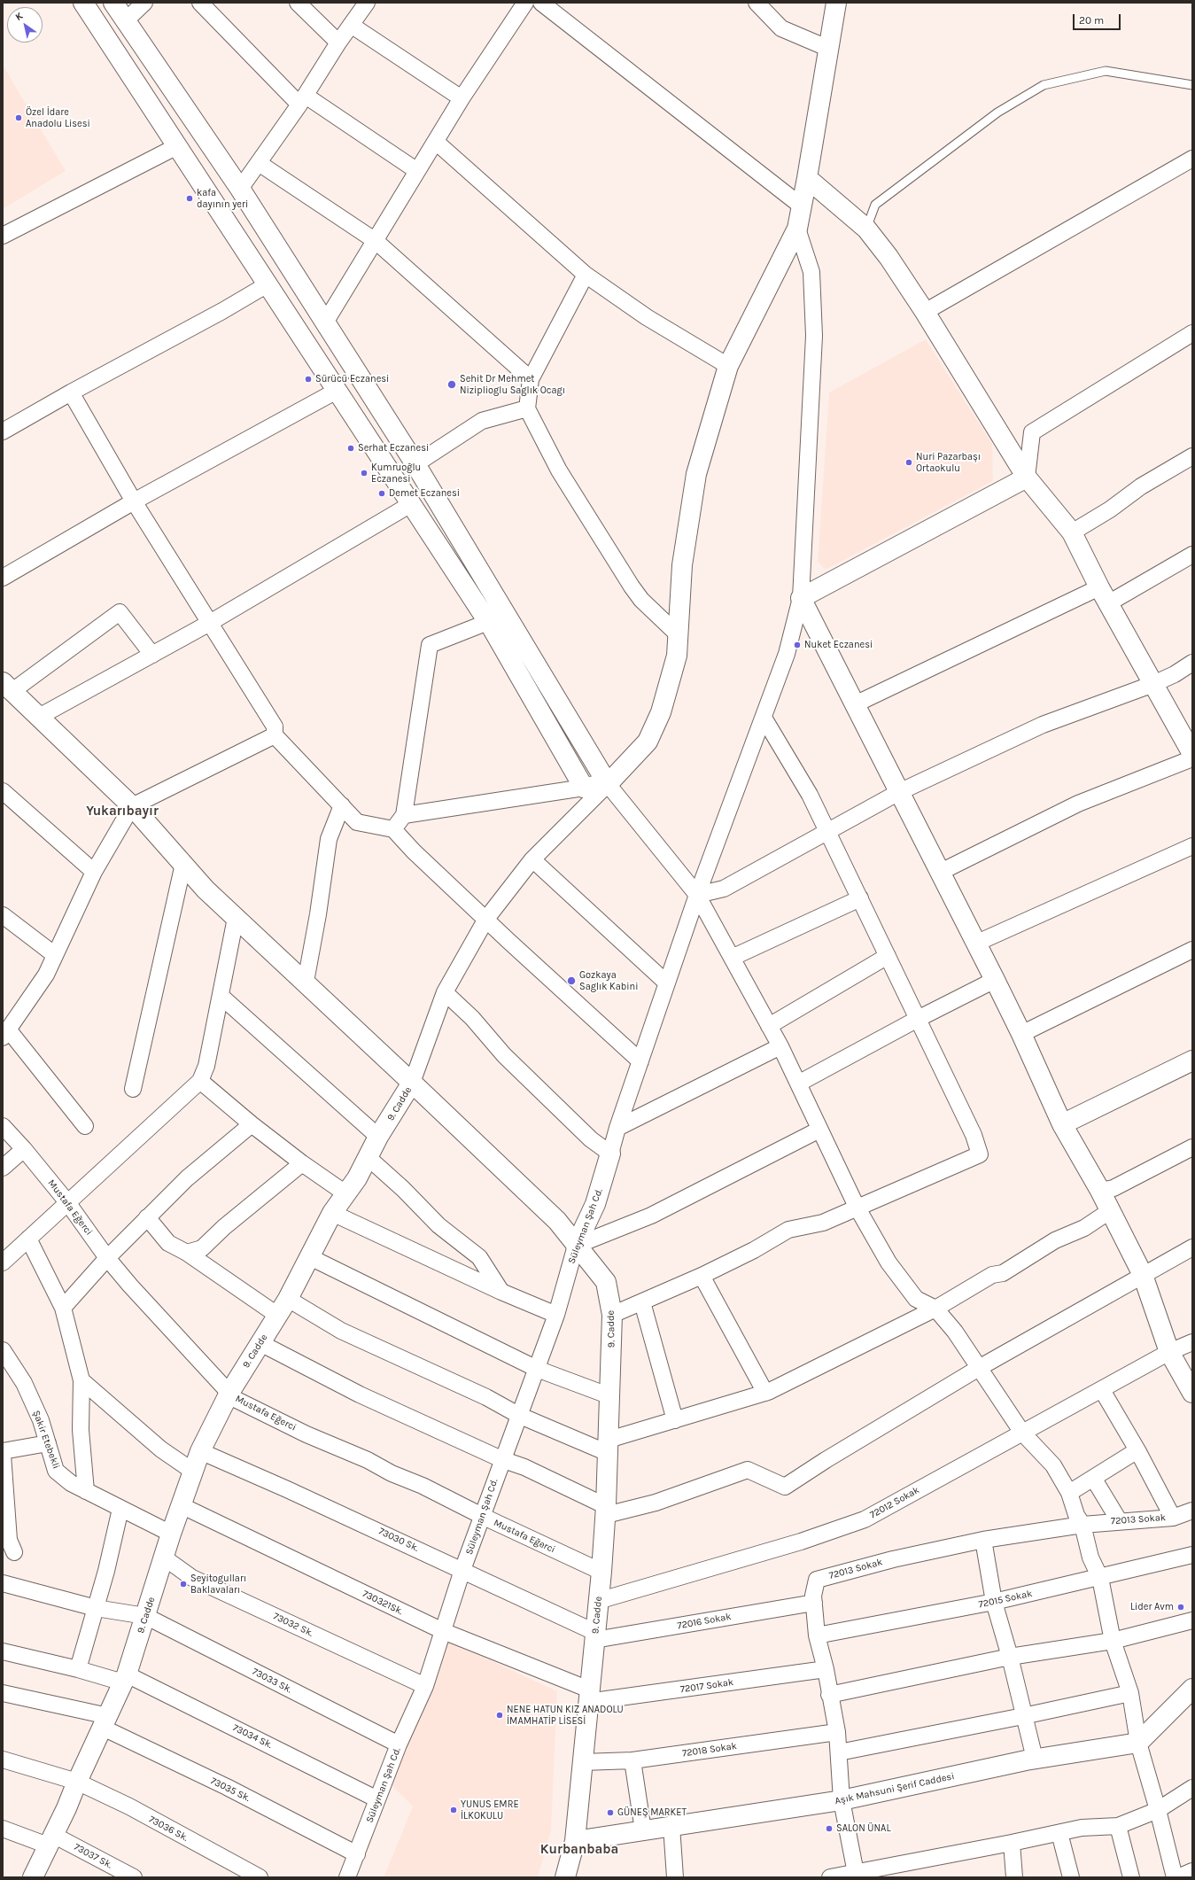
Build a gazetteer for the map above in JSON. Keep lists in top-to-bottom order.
{
  "streets": {
    "street": [
      "9. Cadde",
      "Mustafa Eğerci",
      "Süleyman Şah Cd.",
      "Şakir Etebekli",
      "72012 Sokak",
      "72013 Sokak",
      "73030 Sk.",
      "72015 Sokak",
      "730321Sk.",
      "72016 Sokak",
      "73032 Sk.",
      "73033 Sk.",
      "72017 Sokak",
      "73034 Sk.",
      "72018 Sokak",
      "Aşık Mahsuni Şerif Caddesi",
      "73035 Sk.",
      "73036 Sk.",
      "73037 Sk."
    ]
  },
  "crossings": [
    ["9. Cadde", "Mustafa Eğerci"],
    ["9. Cadde", "Süleyman Şah Cd."],
    ["9. Cadde", "Şakir Etebekli"],
    ["9. Cadde", "72012 Sokak"],
    ["9. Cadde", "73030 Sk."],
    ["9. Cadde", "730321Sk."],
    ["9. Cadde", "72016 Sokak"],
    ["9. Cadde", "73032 Sk."],
    ["9. Cadde", "73033 Sk."],
    ["9. Cadde", "72017 Sokak"],
    ["9. Cadde", "73034 Sk."],
    ["9. Cadde", "72018 Sokak"],
    ["9. Cadde", "Aşık Mahsuni Şerif Caddesi"],
    ["9. Cadde", "73035 Sk."],
    ["9. Cadde", "73036 Sk."],
    ["9. Cadde", "73037 Sk."],
    ["Mustafa Eğerci", "Süleyman Şah Cd."],
    ["Süleyman Şah Cd.", "73030 Sk."],
    ["Süleyman Şah Cd.", "730321Sk."],
    ["Süleyman Şah Cd.", "73032 Sk."],
    ["Süleyman Şah Cd.", "73033 Sk."],
    ["Süleyman Şah Cd.", "73034 Sk."],
    ["Süleyman Şah Cd.", "73035 Sk."],
    ["72013 Sokak", "72015 Sokak"],
    ["72013 Sokak", "72016 Sokak"],
    ["72013 Sokak", "72017 Sokak"],
    ["72013 Sokak", "72018 Sokak"],
    ["72013 Sokak", "Aşık Mahsuni Şerif Caddesi"],
    ["73030 Sk.", "72016 Sokak"],
    ["730321Sk.", "72017 Sokak"]
  ],
  "districts": ["Yukarıbayır", "Kurbanbaba"],
  "places": [
    "Özel İdare Anadolu Lisesi",
    "kafa dayının yeri",
    "Sürücü Eczanesi",
    "Sehit Dr Mehmet Niziplioglu Saglık Ocagı",
    "Serhat Eczanesi",
    "Nuri Pazarbaşı Ortaokulu",
    "Kumruoğlu Eczanesi",
    "Demet Eczanesi",
    "Nuket Eczanesi",
    "Gozkaya Saglık Kabini",
    "Seyitogulları Baklavaları",
    "Lider Avm",
    "NENE HATUN KIZ ANADOLU İMAMHATİP LİSESİ",
    "YUNUS EMRE İLKOKULU",
    "GÜNEŞ MARKET",
    "SALON ÜNAL"
  ],
  "scale_bar": "20 m",
  "north": "top left"
}
